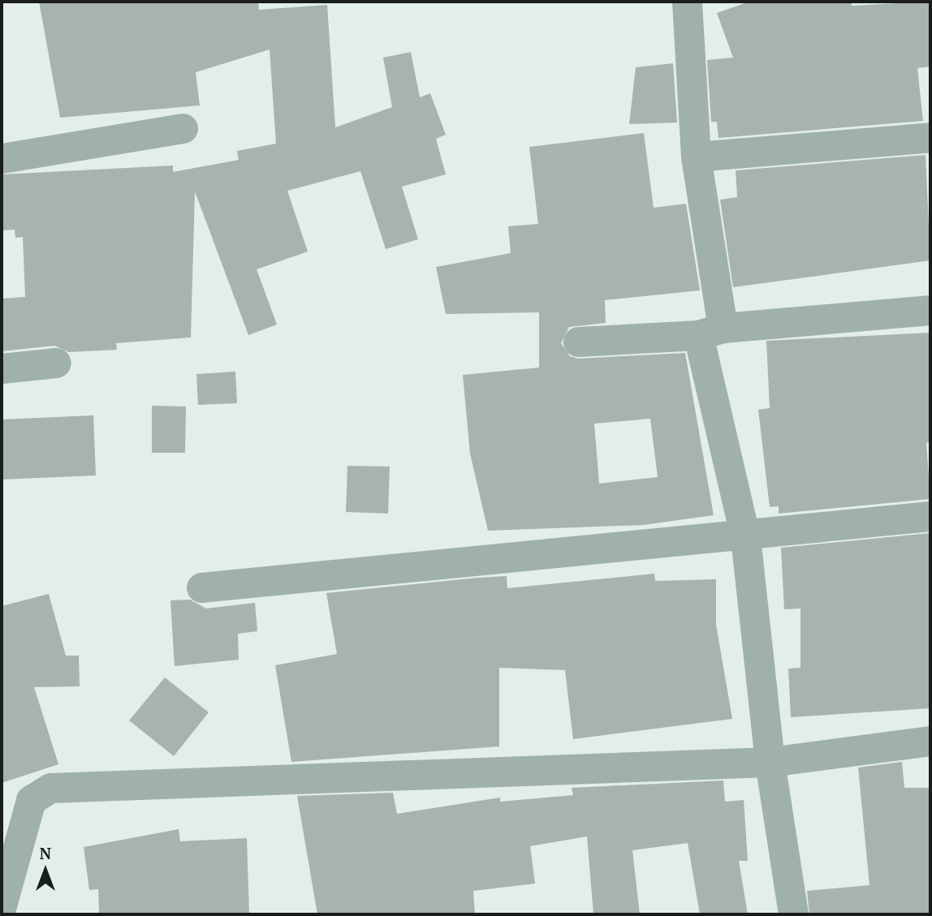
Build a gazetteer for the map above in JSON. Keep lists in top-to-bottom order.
{
  "north": "top"
}
